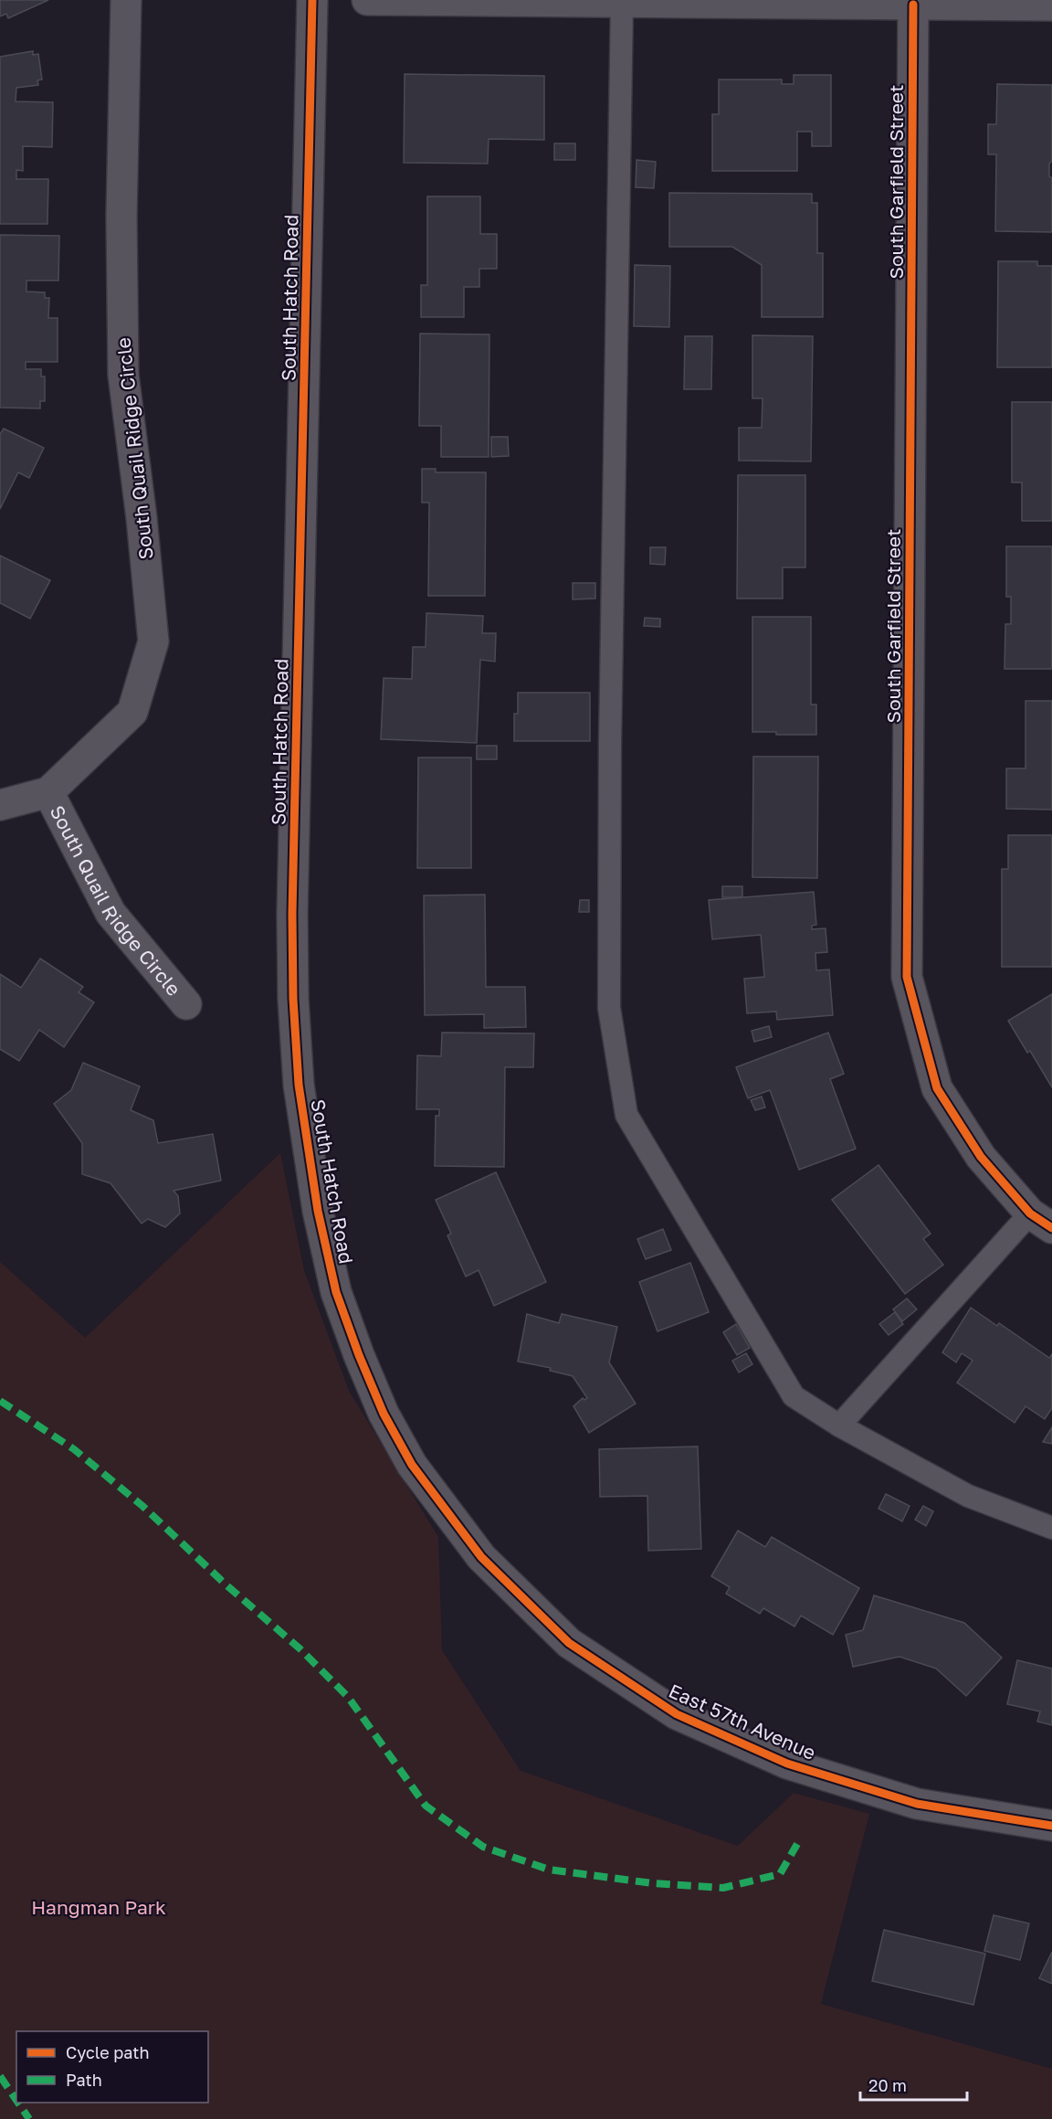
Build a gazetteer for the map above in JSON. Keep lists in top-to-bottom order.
{
  "streets": {
    "street": [
      "South Garfield Street",
      "South Hatch Road",
      "South Quail Ridge Circle",
      "East 57th Avenue"
    ]
  },
  "crossings": [
    ["South Hatch Road", "East 57th Avenue"]
  ],
  "parks": ["Hangman Park"],
  "legend": ["Cycle path", "Path"],
  "scale_bar": "20 m"
}
